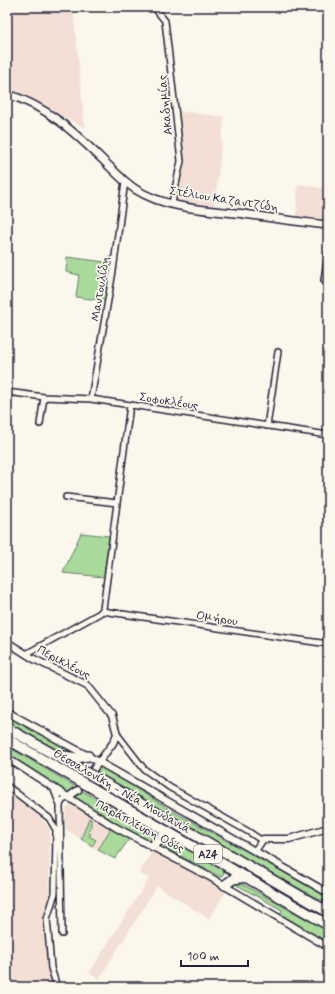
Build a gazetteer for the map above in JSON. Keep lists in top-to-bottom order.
{
  "streets": {
    "highway": ["Θεσσαλονίκη - Νέα Μουδανιά", "Α24"],
    "main road": ["Στέλιου Καζαντζίδη"],
    "street": [
      "Ακαδημίας",
      "Μαντουλίδη",
      "Σοφοκλέους",
      "Ομήρου",
      "Περικλέους",
      "Παράπλευρη Οδός"
    ]
  },
  "crossings": [
    ["Ακαδημίας", "Στέλιου Καζαντζίδη"],
    ["Στέλιου Καζαντζίδη", "Μαντουλίδη"],
    ["Μαντουλίδη", "Σοφοκλέους"]
  ],
  "scale_bar": "100 m"
}
